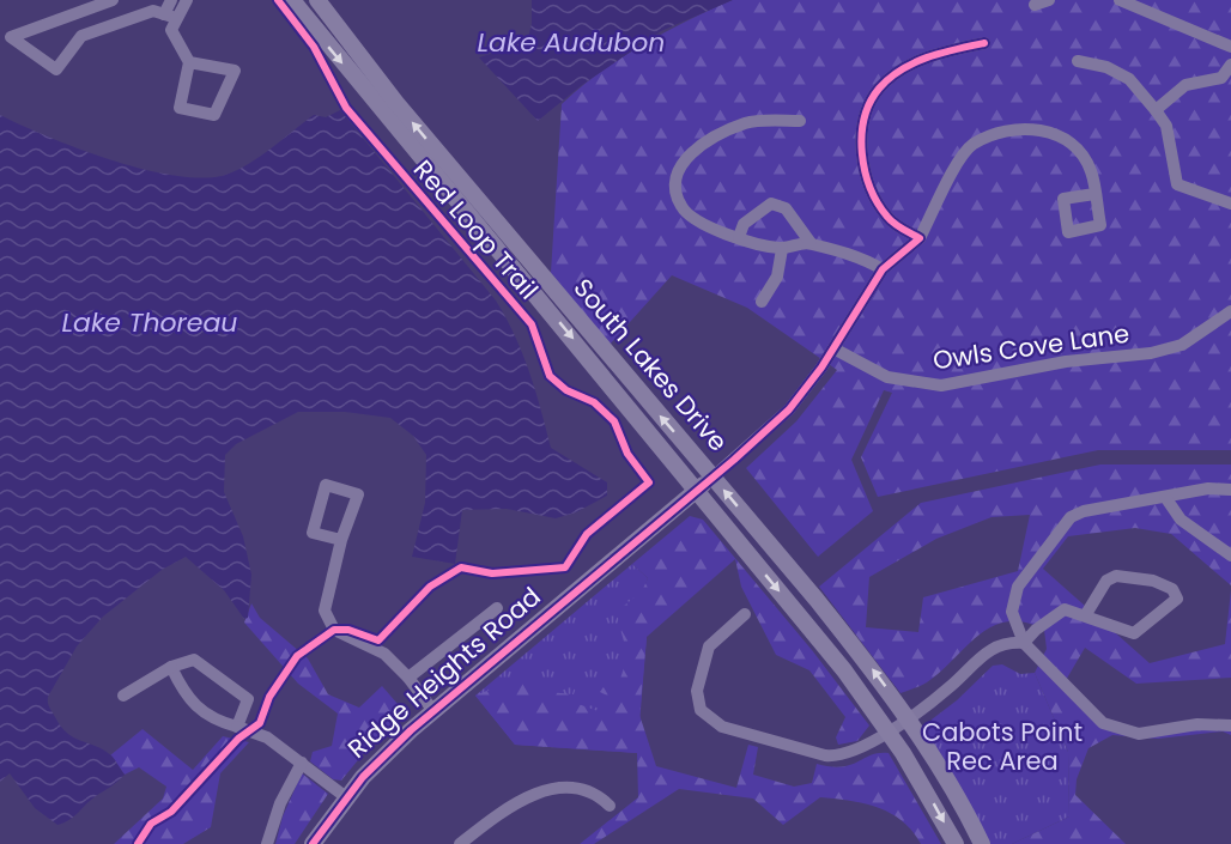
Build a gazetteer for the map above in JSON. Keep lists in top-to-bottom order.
{
  "streets": {
    "main road": ["South Lakes Drive", "Ridge Heights Road"],
    "street": ["Owls Cove Lane"],
    "cycle path": ["Red Loop Trail"]
  },
  "crossings": [
    ["Owls Cove Lane", "Ridge Heights Road"],
    ["South Lakes Drive", "Ridge Heights Road"]
  ],
  "water": ["Lake Audubon", "Lake Thoreau"],
  "parks": ["Cabots Point Rec Area"]
}
